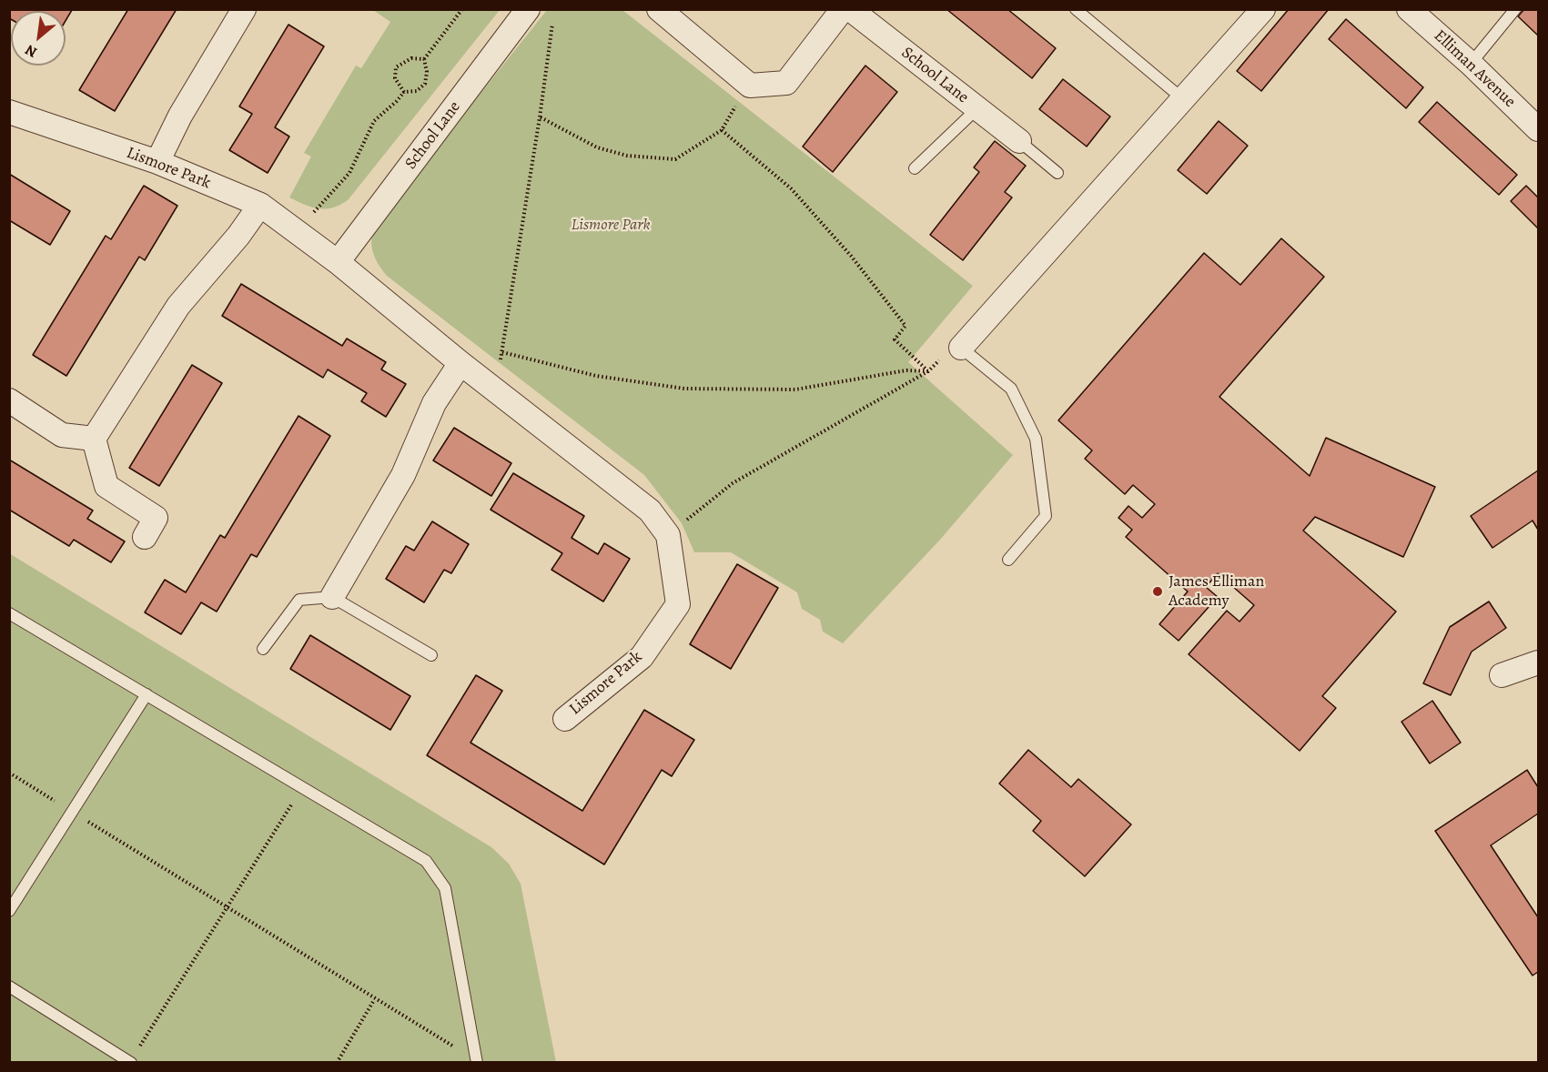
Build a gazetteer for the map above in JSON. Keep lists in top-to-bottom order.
{
  "streets": {
    "street": ["Elliman Avenue", "School Lane", "Lismore Park"]
  },
  "crossings": [
    ["School Lane", "Lismore Park"]
  ],
  "parks": ["Lismore Park"],
  "places": ["James Elliman Academy"],
  "north": "bottom left"
}
